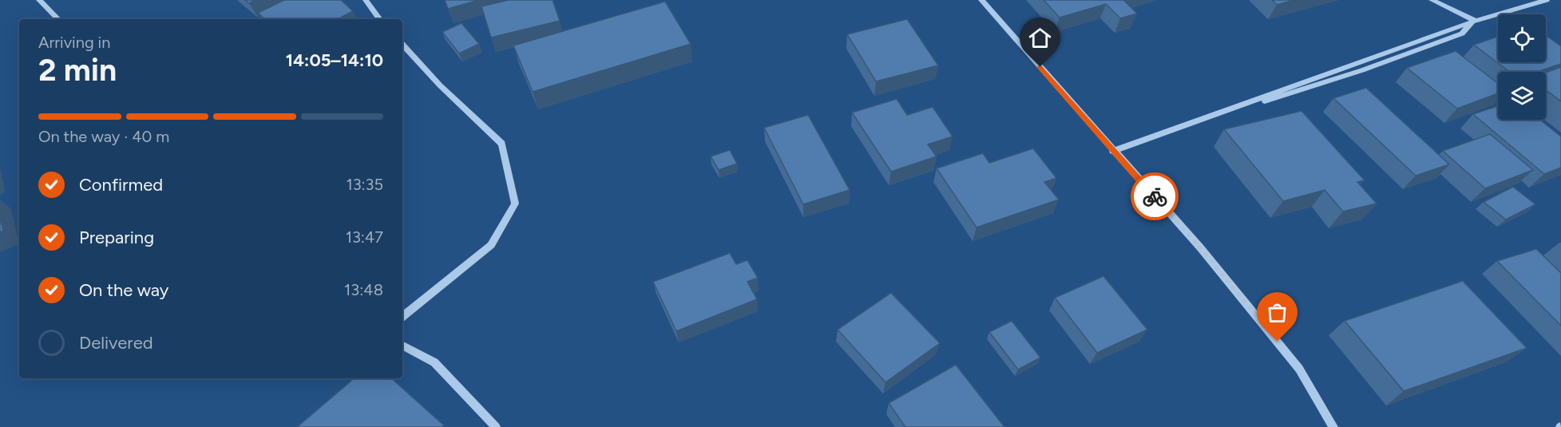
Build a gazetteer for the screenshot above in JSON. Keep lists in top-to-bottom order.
{
  "page": {
    "heading": ["2 min", "Arriving in", "14:05–14:10"],
    "bar": "On the way · 40 m",
    "list": [
      ["Confirmed", "13:35"],
      ["Preparing", "13:47"],
      ["On the way", "13:48"],
      "Delivered"
    ]
  }
}
